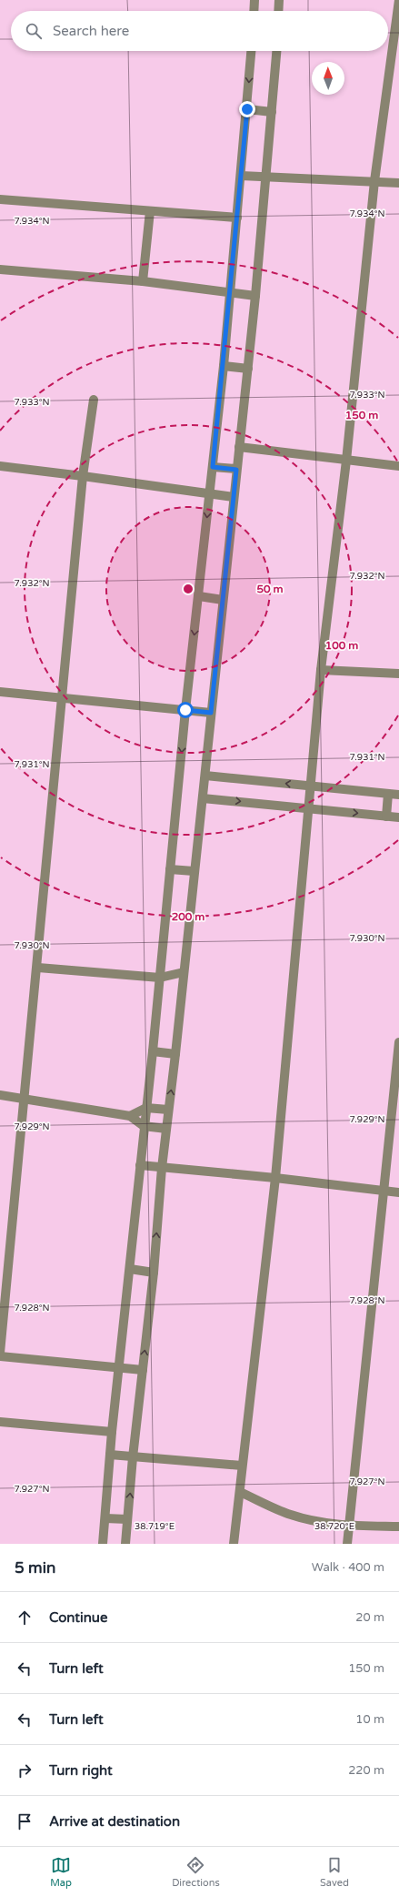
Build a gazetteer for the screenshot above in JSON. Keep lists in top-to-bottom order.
{
  "north": "top",
  "page": {
    "search": "Search here",
    "heading": ["5 min", "Walk · 400 m"],
    "list": [
      ["Continue", "20 m"],
      ["Turn left", "150 m"],
      ["Turn left", "10 m"],
      ["Turn right", "220 m"],
      "Arrive at destination"
    ],
    "nav": ["Map", "Directions", "Saved"]
  },
  "coordinates": [
    "7.934°N",
    "7.933°N",
    "7.932°N",
    "7.931°N",
    "7.930°N",
    "7.929°N",
    "7.928°N",
    "7.927°N",
    "38.719°E",
    "38.720°E"
  ],
  "rings": [
    "150 m",
    "50 m",
    "100 m",
    "200 m"
  ]
}
